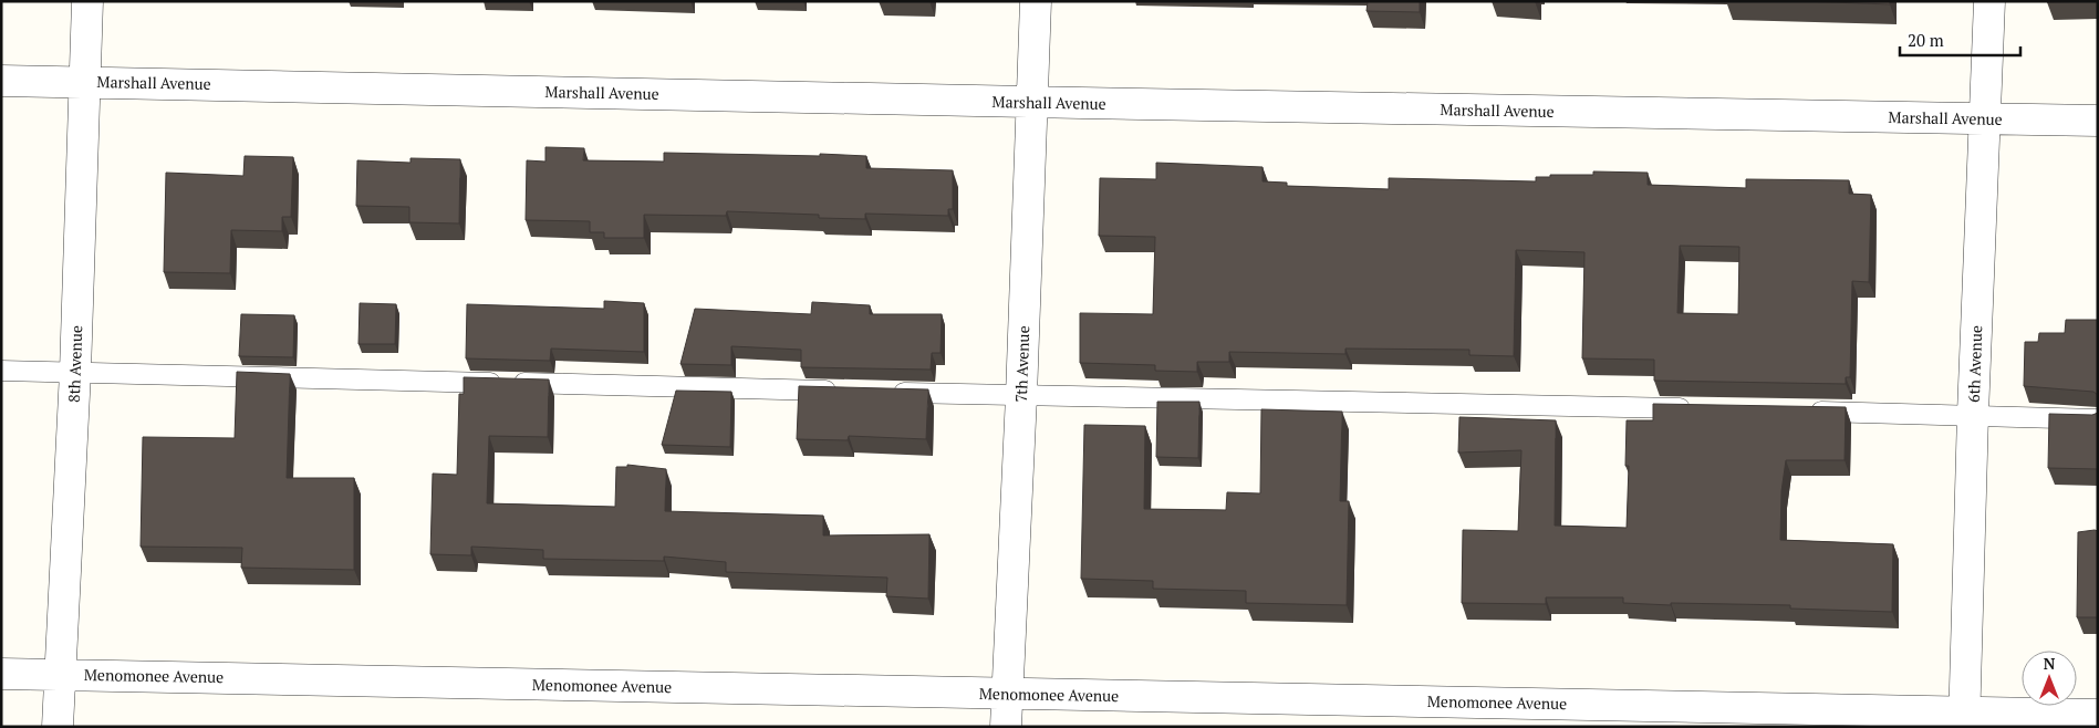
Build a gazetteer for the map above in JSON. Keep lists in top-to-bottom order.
{
  "streets": {
    "street": [
      "Marshall Avenue",
      "8th Avenue",
      "7th Avenue",
      "6th Avenue",
      "Menomonee Avenue"
    ]
  },
  "crossings": [
    ["Marshall Avenue", "8th Avenue"],
    ["Marshall Avenue", "7th Avenue"],
    ["Marshall Avenue", "6th Avenue"],
    ["8th Avenue", "Menomonee Avenue"],
    ["7th Avenue", "Menomonee Avenue"],
    ["6th Avenue", "Menomonee Avenue"]
  ],
  "scale_bar": "20 m",
  "north": "top"
}
